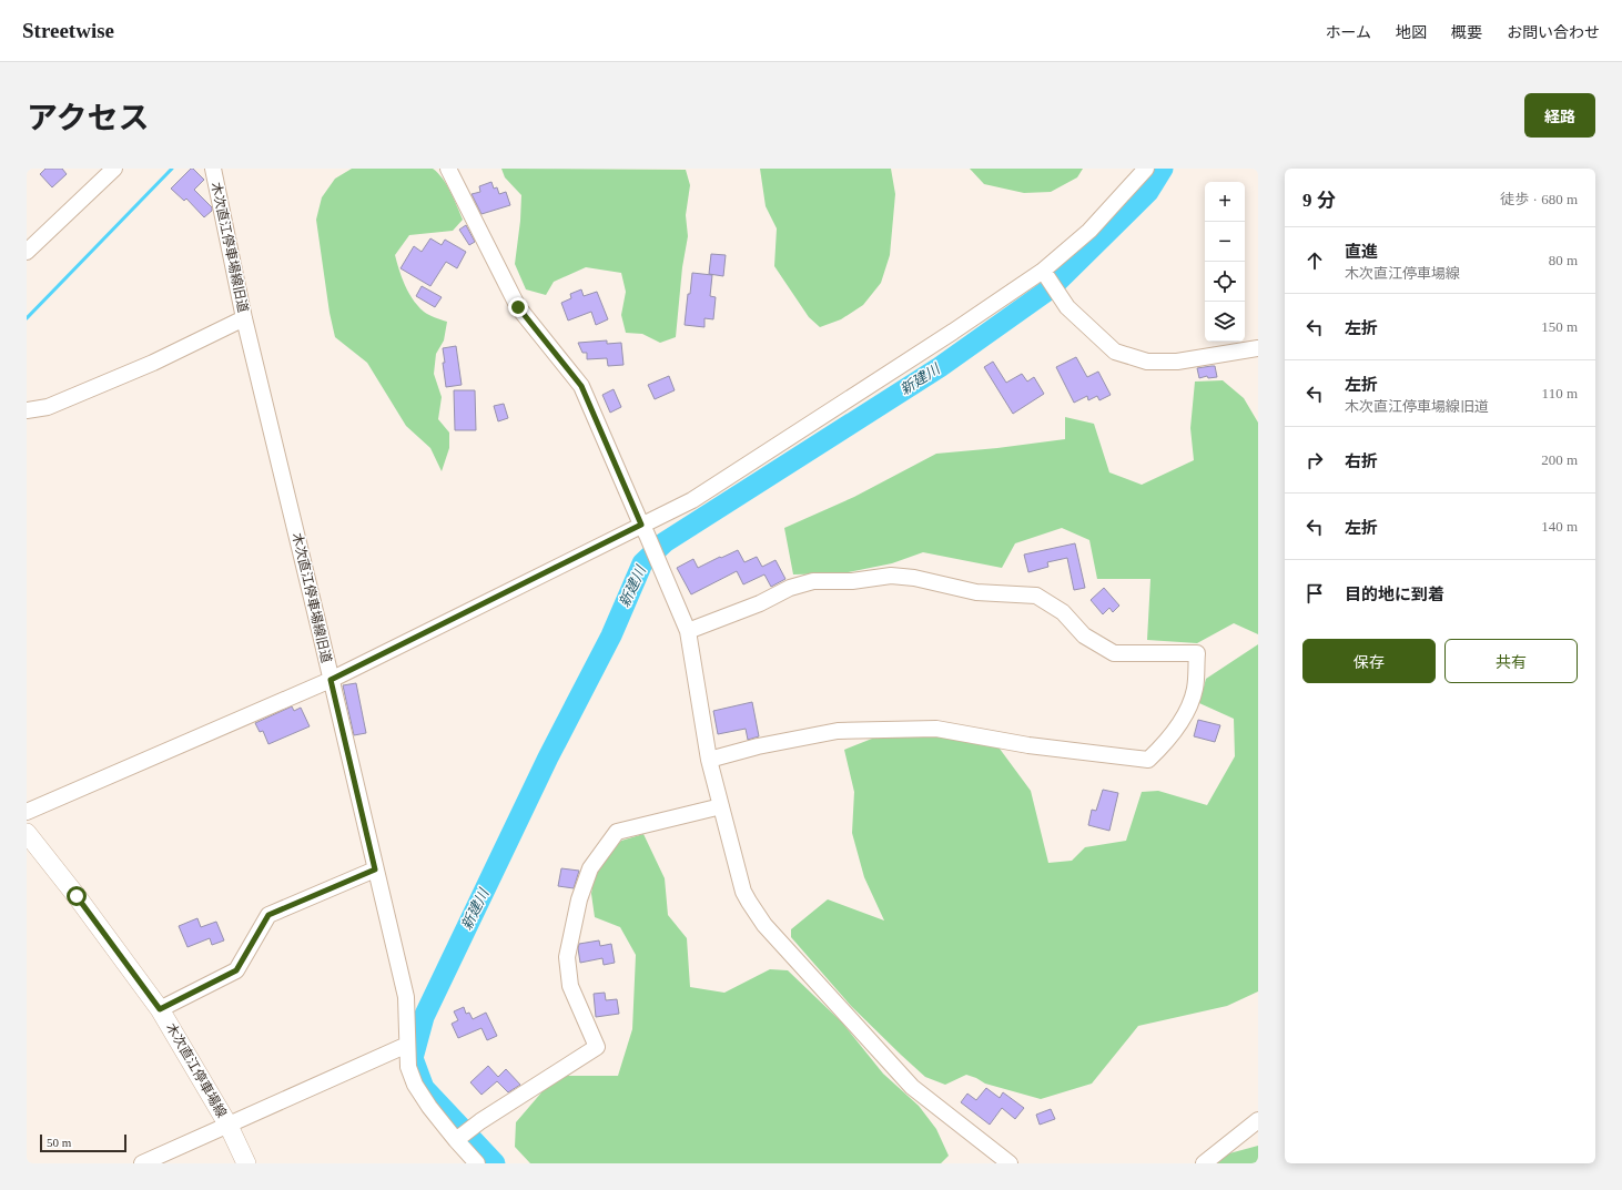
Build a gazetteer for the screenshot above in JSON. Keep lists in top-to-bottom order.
{
  "streets": {
    "main road": ["木次直江停車場線"],
    "street": ["木次直江停車場線旧道"]
  },
  "water": ["新建川"],
  "scale_bar": "50 m",
  "page": {
    "header": "Streetwise",
    "nav": [
      "ホーム",
      "地図",
      "概要",
      "お問い合わせ"
    ],
    "title": "アクセス",
    "buttons": [
      "経路",
      ["保存", "共有"]
    ],
    "heading": ["9 分", "徒歩 · 680 m"],
    "map_buttons": ["+", "−"],
    "list": [
      ["直進", "木次直江停車場線", "80 m"],
      ["左折", "150 m"],
      ["左折", "木次直江停車場線旧道", "110 m"],
      ["右折", "200 m"],
      ["左折", "140 m"],
      "目的地に到着"
    ],
    "scale": "50 m"
  }
}
